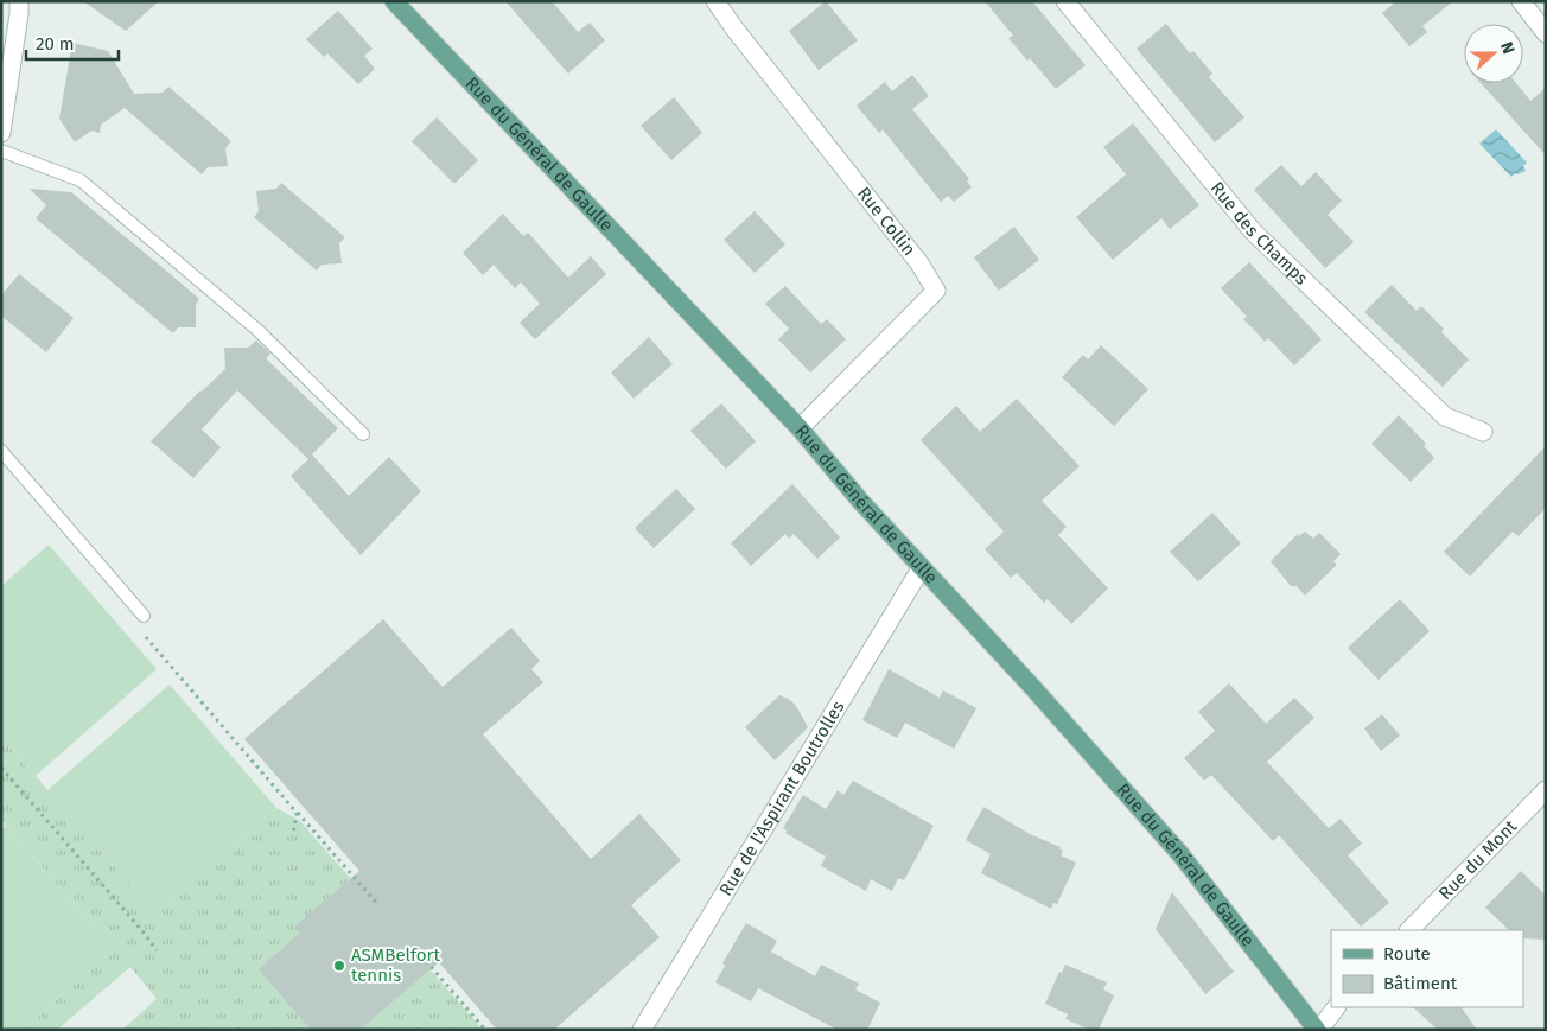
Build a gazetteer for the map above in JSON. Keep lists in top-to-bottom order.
{
  "streets": {
    "main road": ["Rue du Général de Gaulle"],
    "street": [
      "Rue Collin",
      "Rue des Champs",
      "Rue de l'Aspirant Boutrolles",
      "Rue du Mont"
    ]
  },
  "crossings": [
    ["Rue du Général de Gaulle", "Rue Collin"],
    ["Rue du Général de Gaulle", "Rue de l'Aspirant Boutrolles"]
  ],
  "places": ["ASMBelfort tennis"],
  "legend": ["Route", "Bâtiment"],
  "scale_bar": "20 m",
  "north": "right"
}
